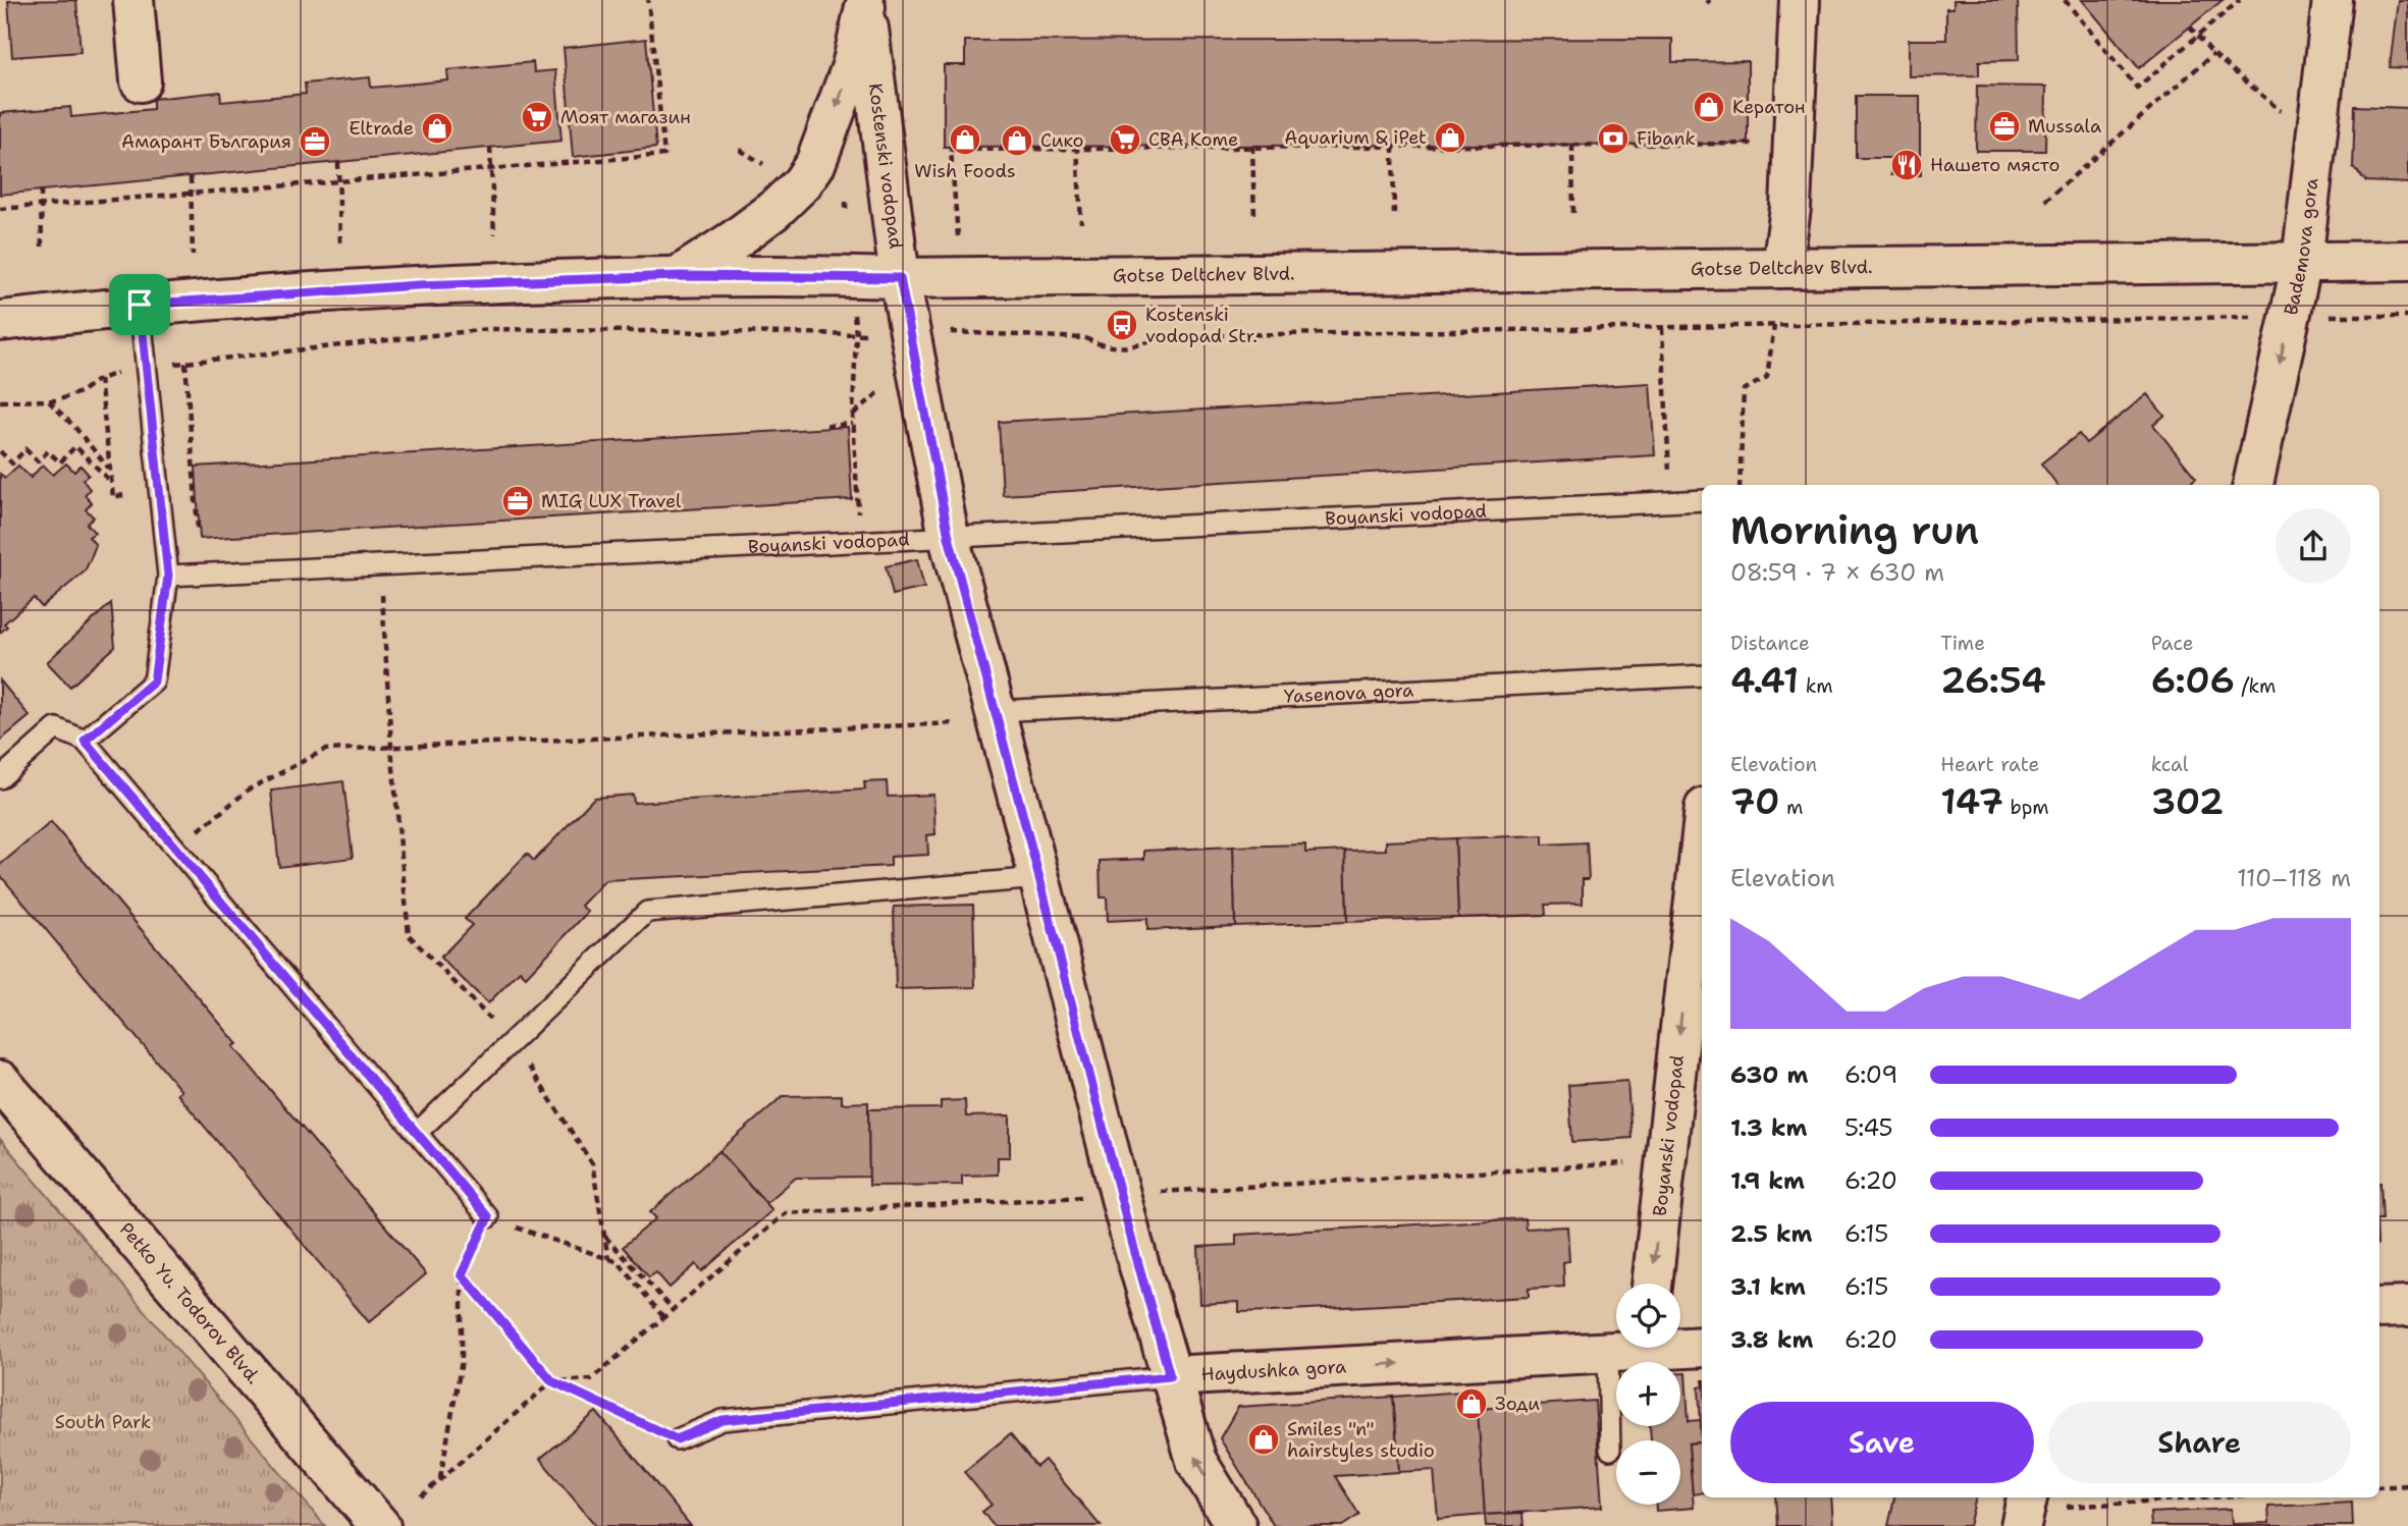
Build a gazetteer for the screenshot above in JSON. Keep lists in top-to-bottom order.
{
  "streets": {
    "street": [
      "Kostenski vodopad",
      "Bademova gora",
      "Gotse Deltchev Blvd.",
      "Boyanski vodopad",
      "Petko Yu. Todorov Blvd.",
      "Haydushka gora"
    ],
    "lane": ["Yasenova gora"]
  },
  "crossings": [
    ["Kostenski vodopad", "Gotse Deltchev Blvd."],
    ["Kostenski vodopad", "Boyanski vodopad"],
    ["Kostenski vodopad", "Yasenova gora"],
    ["Kostenski vodopad", "Haydushka gora"],
    ["Bademova gora", "Gotse Deltchev Blvd."]
  ],
  "one_way": ["Haydushka gora"],
  "parks": ["South Park"],
  "places": {
    "shop": [
      "Кератон",
      "Eltrade",
      "Aquarium & iPet",
      "Wish Foods",
      "Сико",
      "Зоди",
      "Smiles \"n\" hairstyles studio"
    ],
    "supermarket": ["Моят магазин", "CBA Kome"],
    "office": ["Mussala", "Амарант България", "MIG LUX Travel"],
    "bank": ["Fibank"],
    "restaurant": ["Нашето място"],
    "bus stop": ["Kostenski vodopad Str."]
  },
  "page": {
    "heading": ["Morning run", "08:59 · 7 × 630 m"],
    "stats": [
      ["Distance", "4.41 km"],
      ["Time", "26:54"],
      ["Pace", "6:06 /km"],
      ["Elevation", "70 m"],
      ["Heart rate", "147 bpm"],
      ["kcal", "302"]
    ],
    "chart": ["Elevation", "110–118 m"],
    "list": [
      {
        "name": "630 m",
        "note": "6:09"
      },
      {
        "name": "1.3 km",
        "note": "5:45"
      },
      {
        "name": "1.9 km",
        "note": "6:20"
      },
      {
        "name": "2.5 km",
        "note": "6:15"
      },
      {
        "name": "3.1 km",
        "note": "6:15"
      },
      {
        "name": "3.8 km",
        "note": "6:20"
      }
    ],
    "map_buttons": ["+", "−"],
    "buttons": ["Save", "Share"]
  }
}
